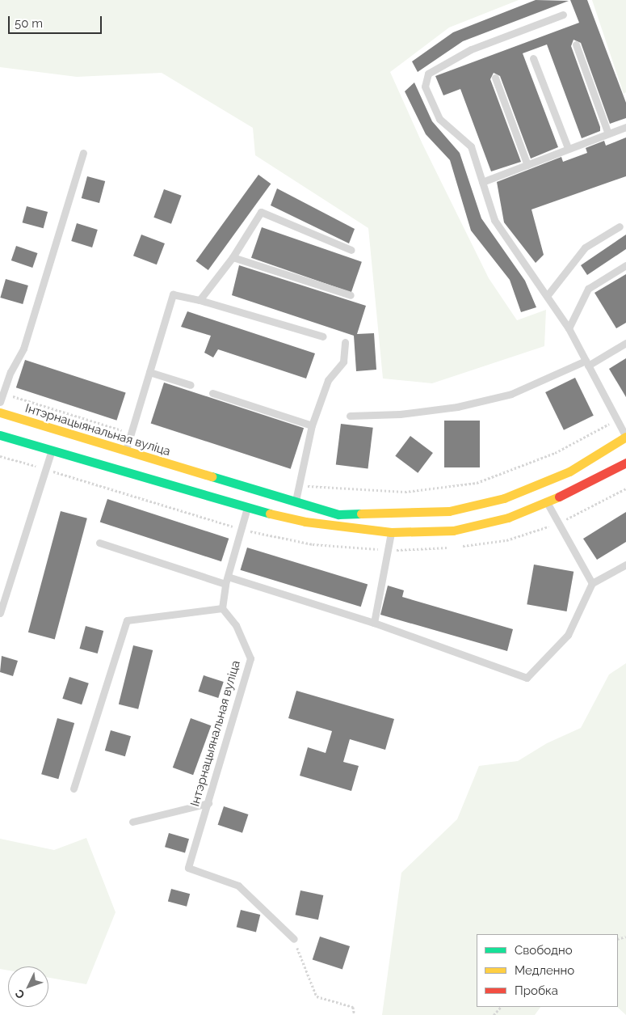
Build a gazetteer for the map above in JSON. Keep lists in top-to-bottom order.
{
  "streets": {
    "main road": ["Інтэрнацыянальная вуліца"]
  },
  "legend": ["Свободно", "Медленно", "Пробка"],
  "scale_bar": "50 m",
  "north": "bottom left"
}
